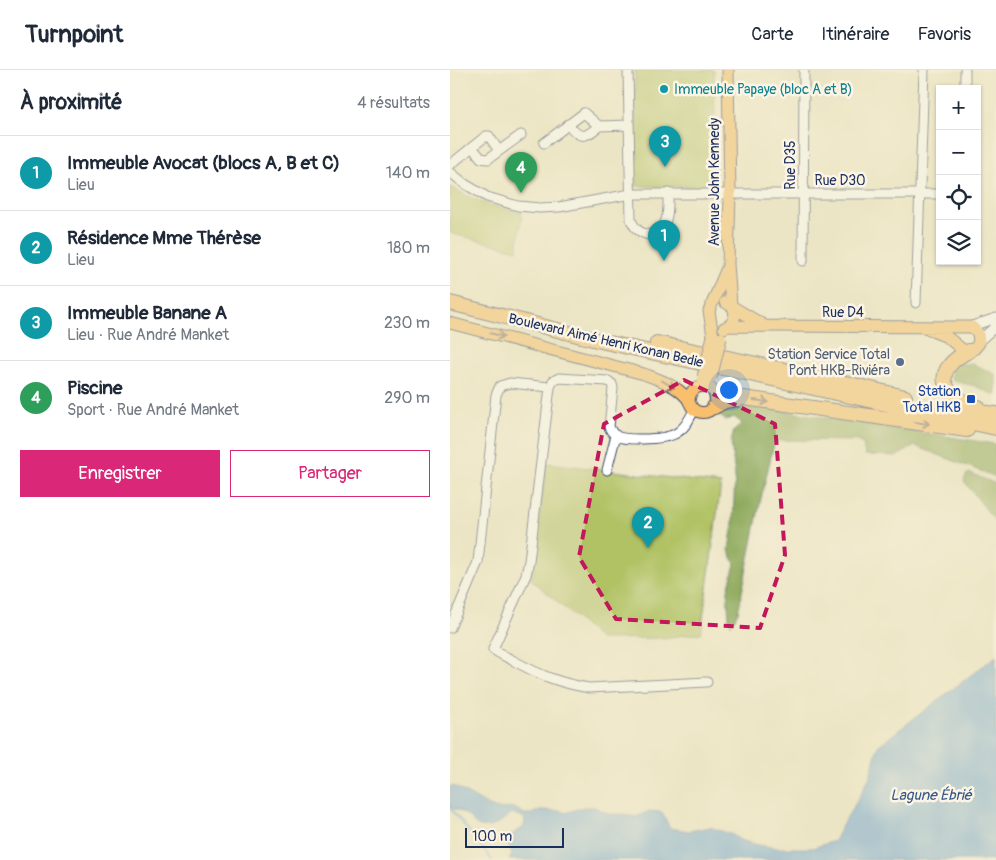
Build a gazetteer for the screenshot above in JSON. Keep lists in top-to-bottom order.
{
  "streets": {
    "highway": ["Boulevard Aimé Henri Konan Bedie"],
    "main road": ["Avenue John Kennedy", "Rue D4"],
    "street": ["Rue D35", "Rue D30"]
  },
  "crossings": [
    ["Rue D35", "Rue D30"],
    ["Rue D30", "Avenue John Kennedy"],
    ["Avenue John Kennedy", "Rue D4"]
  ],
  "water": ["Lagune Ébrié"],
  "places": {
    "other": ["Immeuble Papaye (bloc A et B)", "Station Service Total Pont HKB-Riviéra"],
    "transit": ["Station Total HKB"]
  },
  "scale_bar": "100 m",
  "page": {
    "header": "Turnpoint",
    "nav": ["Carte", "Itinéraire", "Favoris"],
    "heading": ["À proximité", "4 résultats"],
    "map_buttons": ["+", "−"],
    "pins": [
      "3",
      "4",
      "1",
      "2"
    ],
    "list": [
      {
        "mark": "1",
        "name": "Immeuble Avocat (blocs A, B et C)",
        "note": "Lieu",
        "value": "140 m"
      },
      {
        "mark": "2",
        "name": "Résidence Mme Thérèse",
        "note": "Lieu",
        "value": "180 m"
      },
      {
        "mark": "3",
        "name": "Immeuble Banane A",
        "note": "Lieu · Rue André Manket",
        "value": "230 m"
      },
      {
        "mark": "4",
        "name": "Piscine",
        "note": "Sport · Rue André Manket",
        "value": "290 m"
      }
    ],
    "buttons": ["Enregistrer", "Partager"],
    "scale": "100 m"
  }
}
